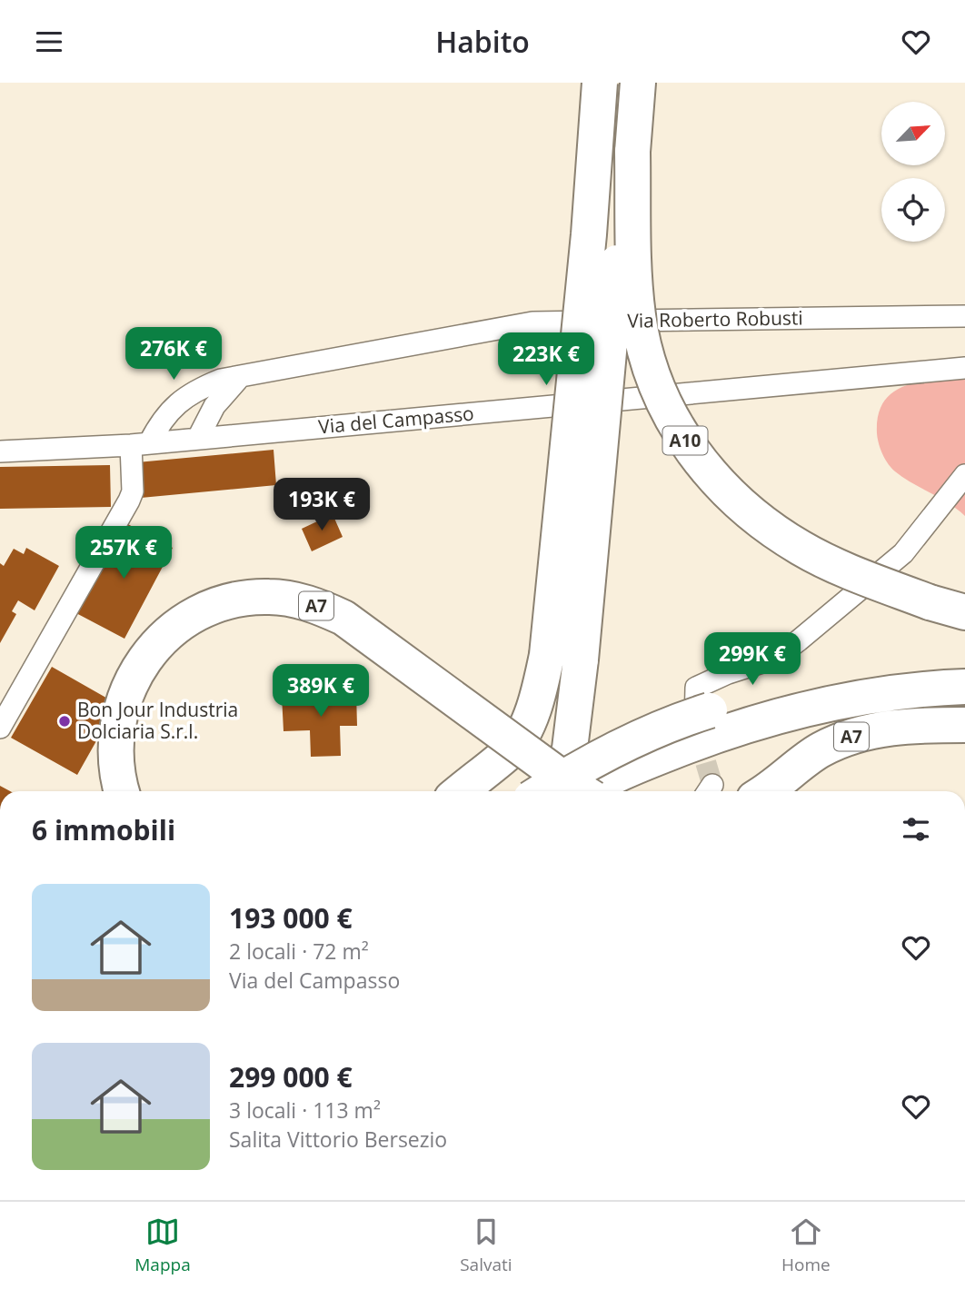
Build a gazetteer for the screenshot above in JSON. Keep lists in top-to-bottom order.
{
  "streets": {
    "highway": ["A10", "A7"],
    "street": ["Via Roberto Robusti", "Via del Campasso"]
  },
  "crossings": [
    ["Via Roberto Robusti", "Via del Campasso"]
  ],
  "places": ["Bon Jour Industria Dolciaria S.r.l."],
  "north": "top right",
  "page": {
    "header": "Habito",
    "price": [
      "276K €",
      "223K €",
      "193K €",
      "257K €",
      "299K €",
      "389K €"
    ],
    "heading": "6 immobili",
    "list": [
      {
        "name": "193 000 €",
        "note": "2 locali · 72 m² · Via del Campasso"
      },
      {
        "name": "299 000 €",
        "note": "3 locali · 113 m² · Salita Vittorio Bersezio"
      }
    ],
    "tabs": ["Mappa", "Salvati", "Home"]
  }
}
